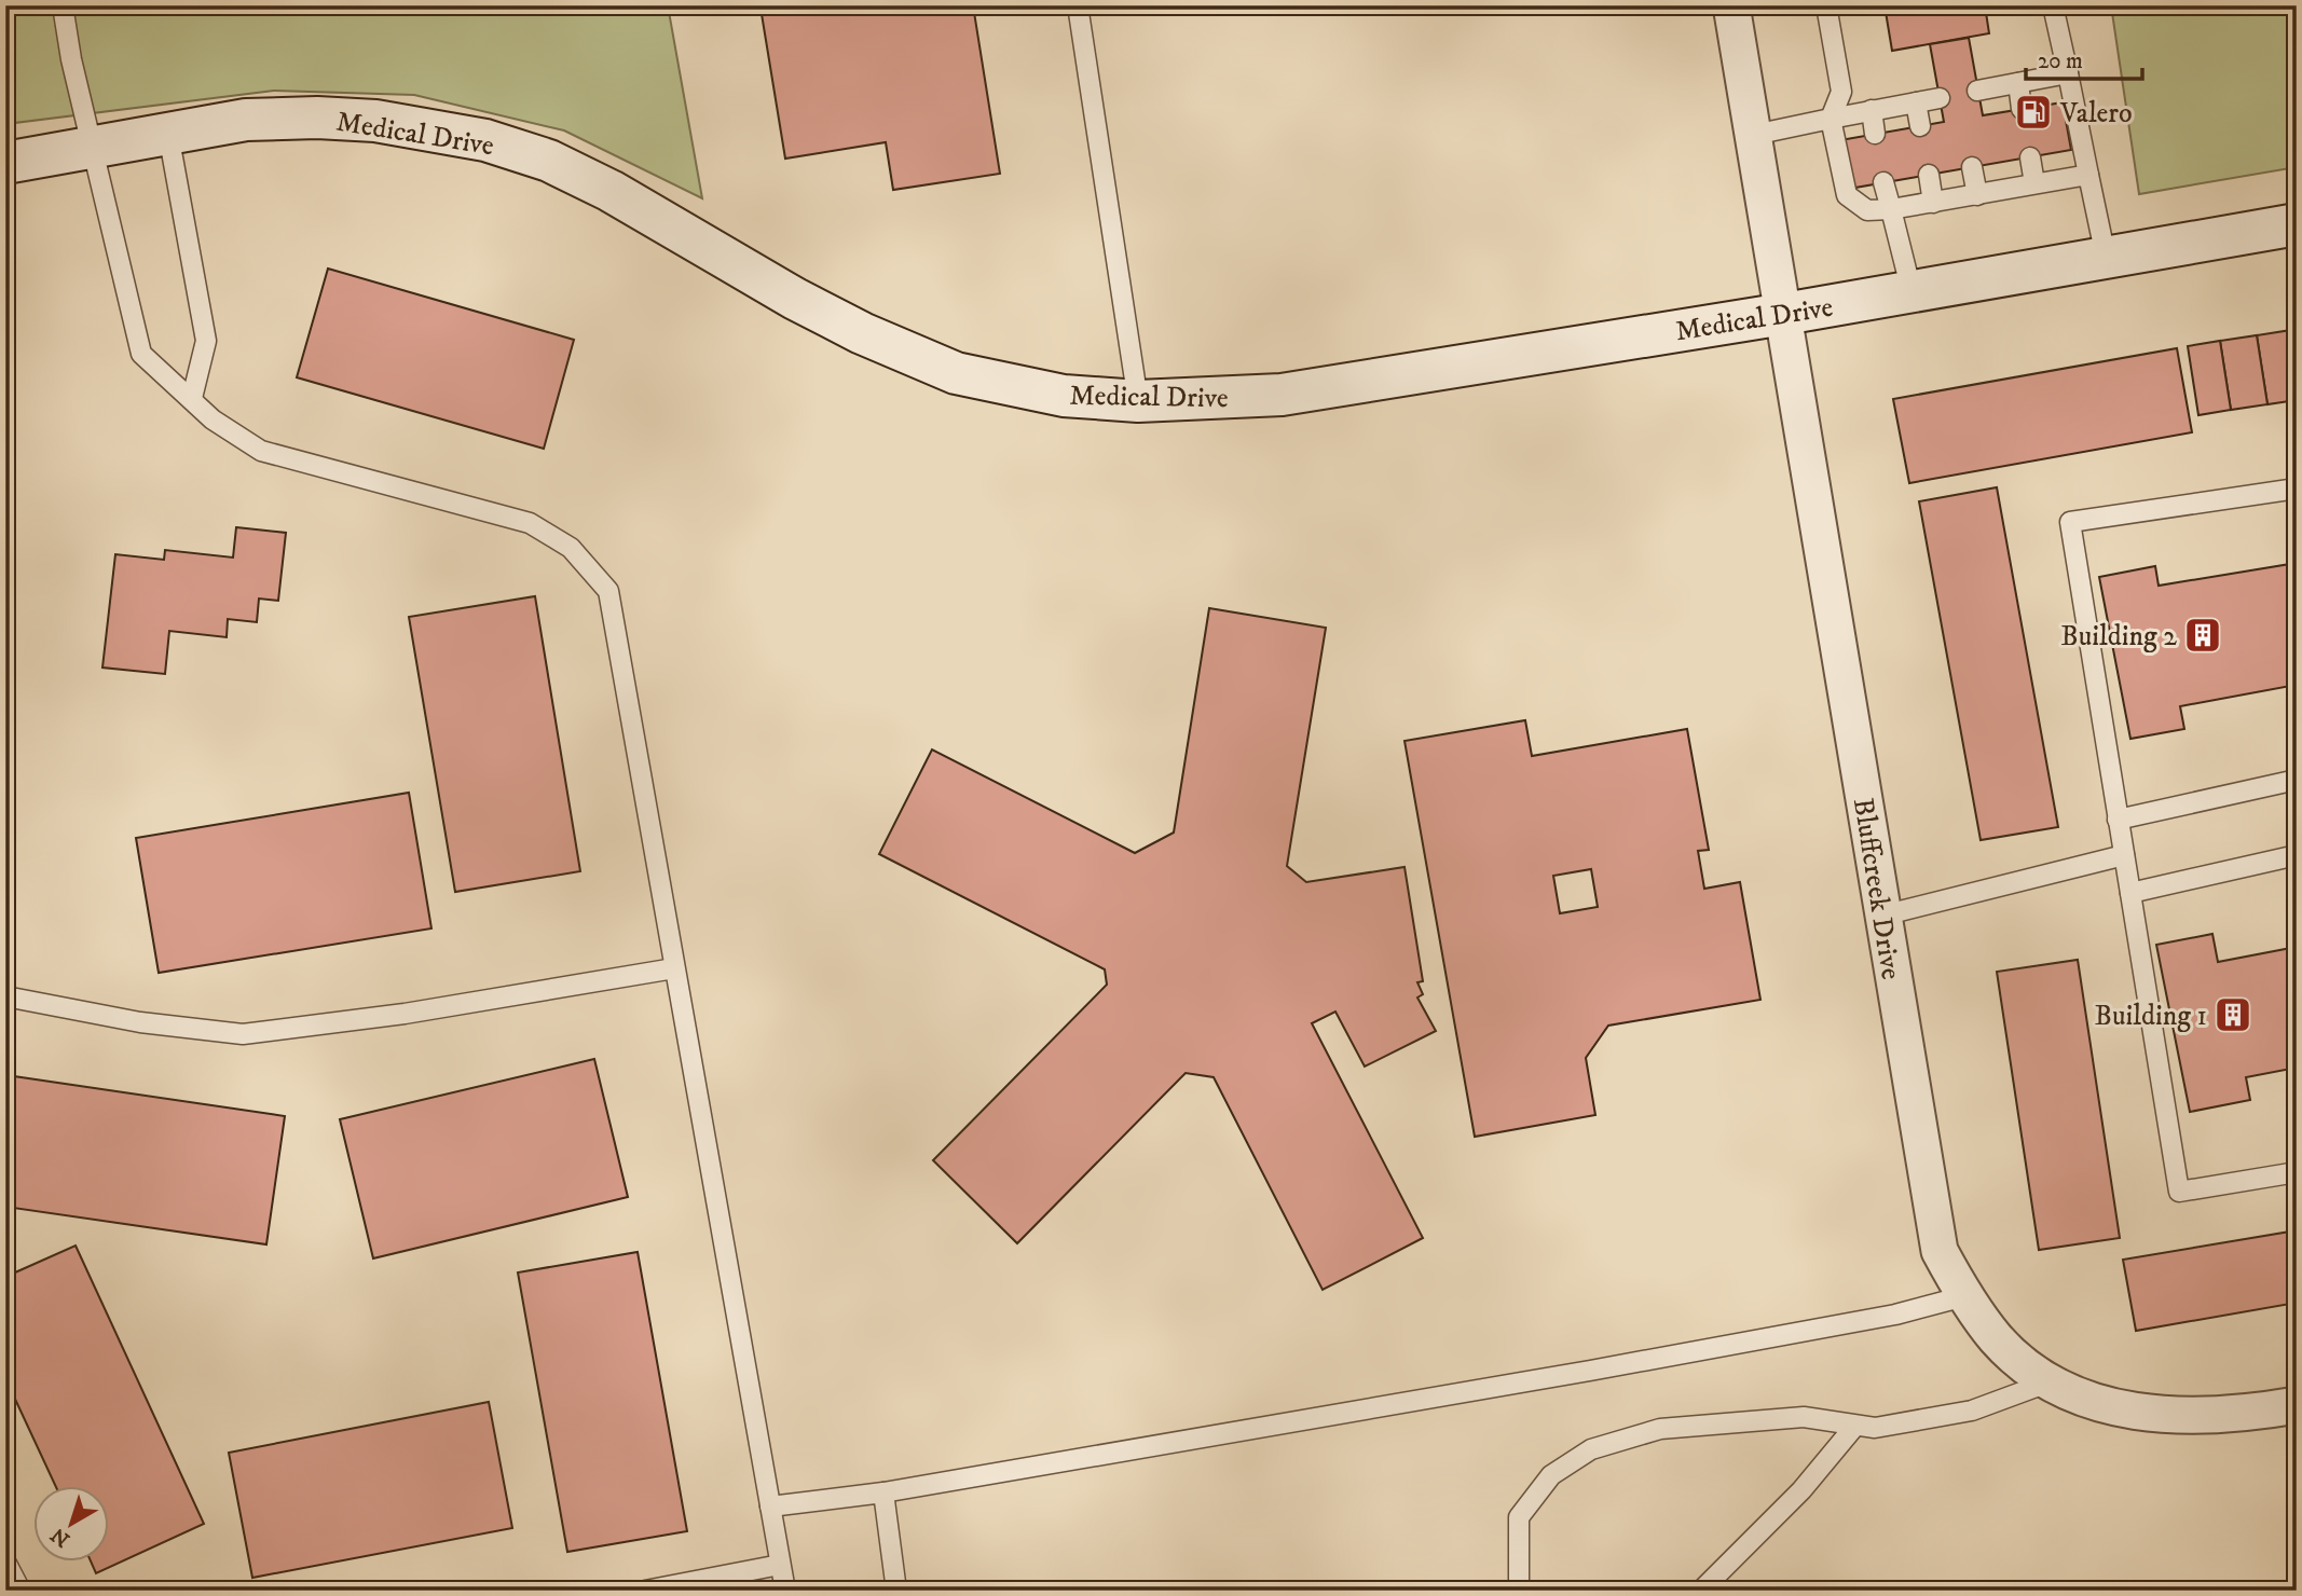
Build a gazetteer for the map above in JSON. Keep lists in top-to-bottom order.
{
  "streets": {
    "street": ["Medical Drive", "Bluffcreek Drive"]
  },
  "crossings": [
    ["Medical Drive", "Bluffcreek Drive"]
  ],
  "places": {
    "fuel station": ["Valero"],
    "building": ["Building 2", "Building 1"]
  },
  "scale_bar": "20 m",
  "north": "bottom left"
}
